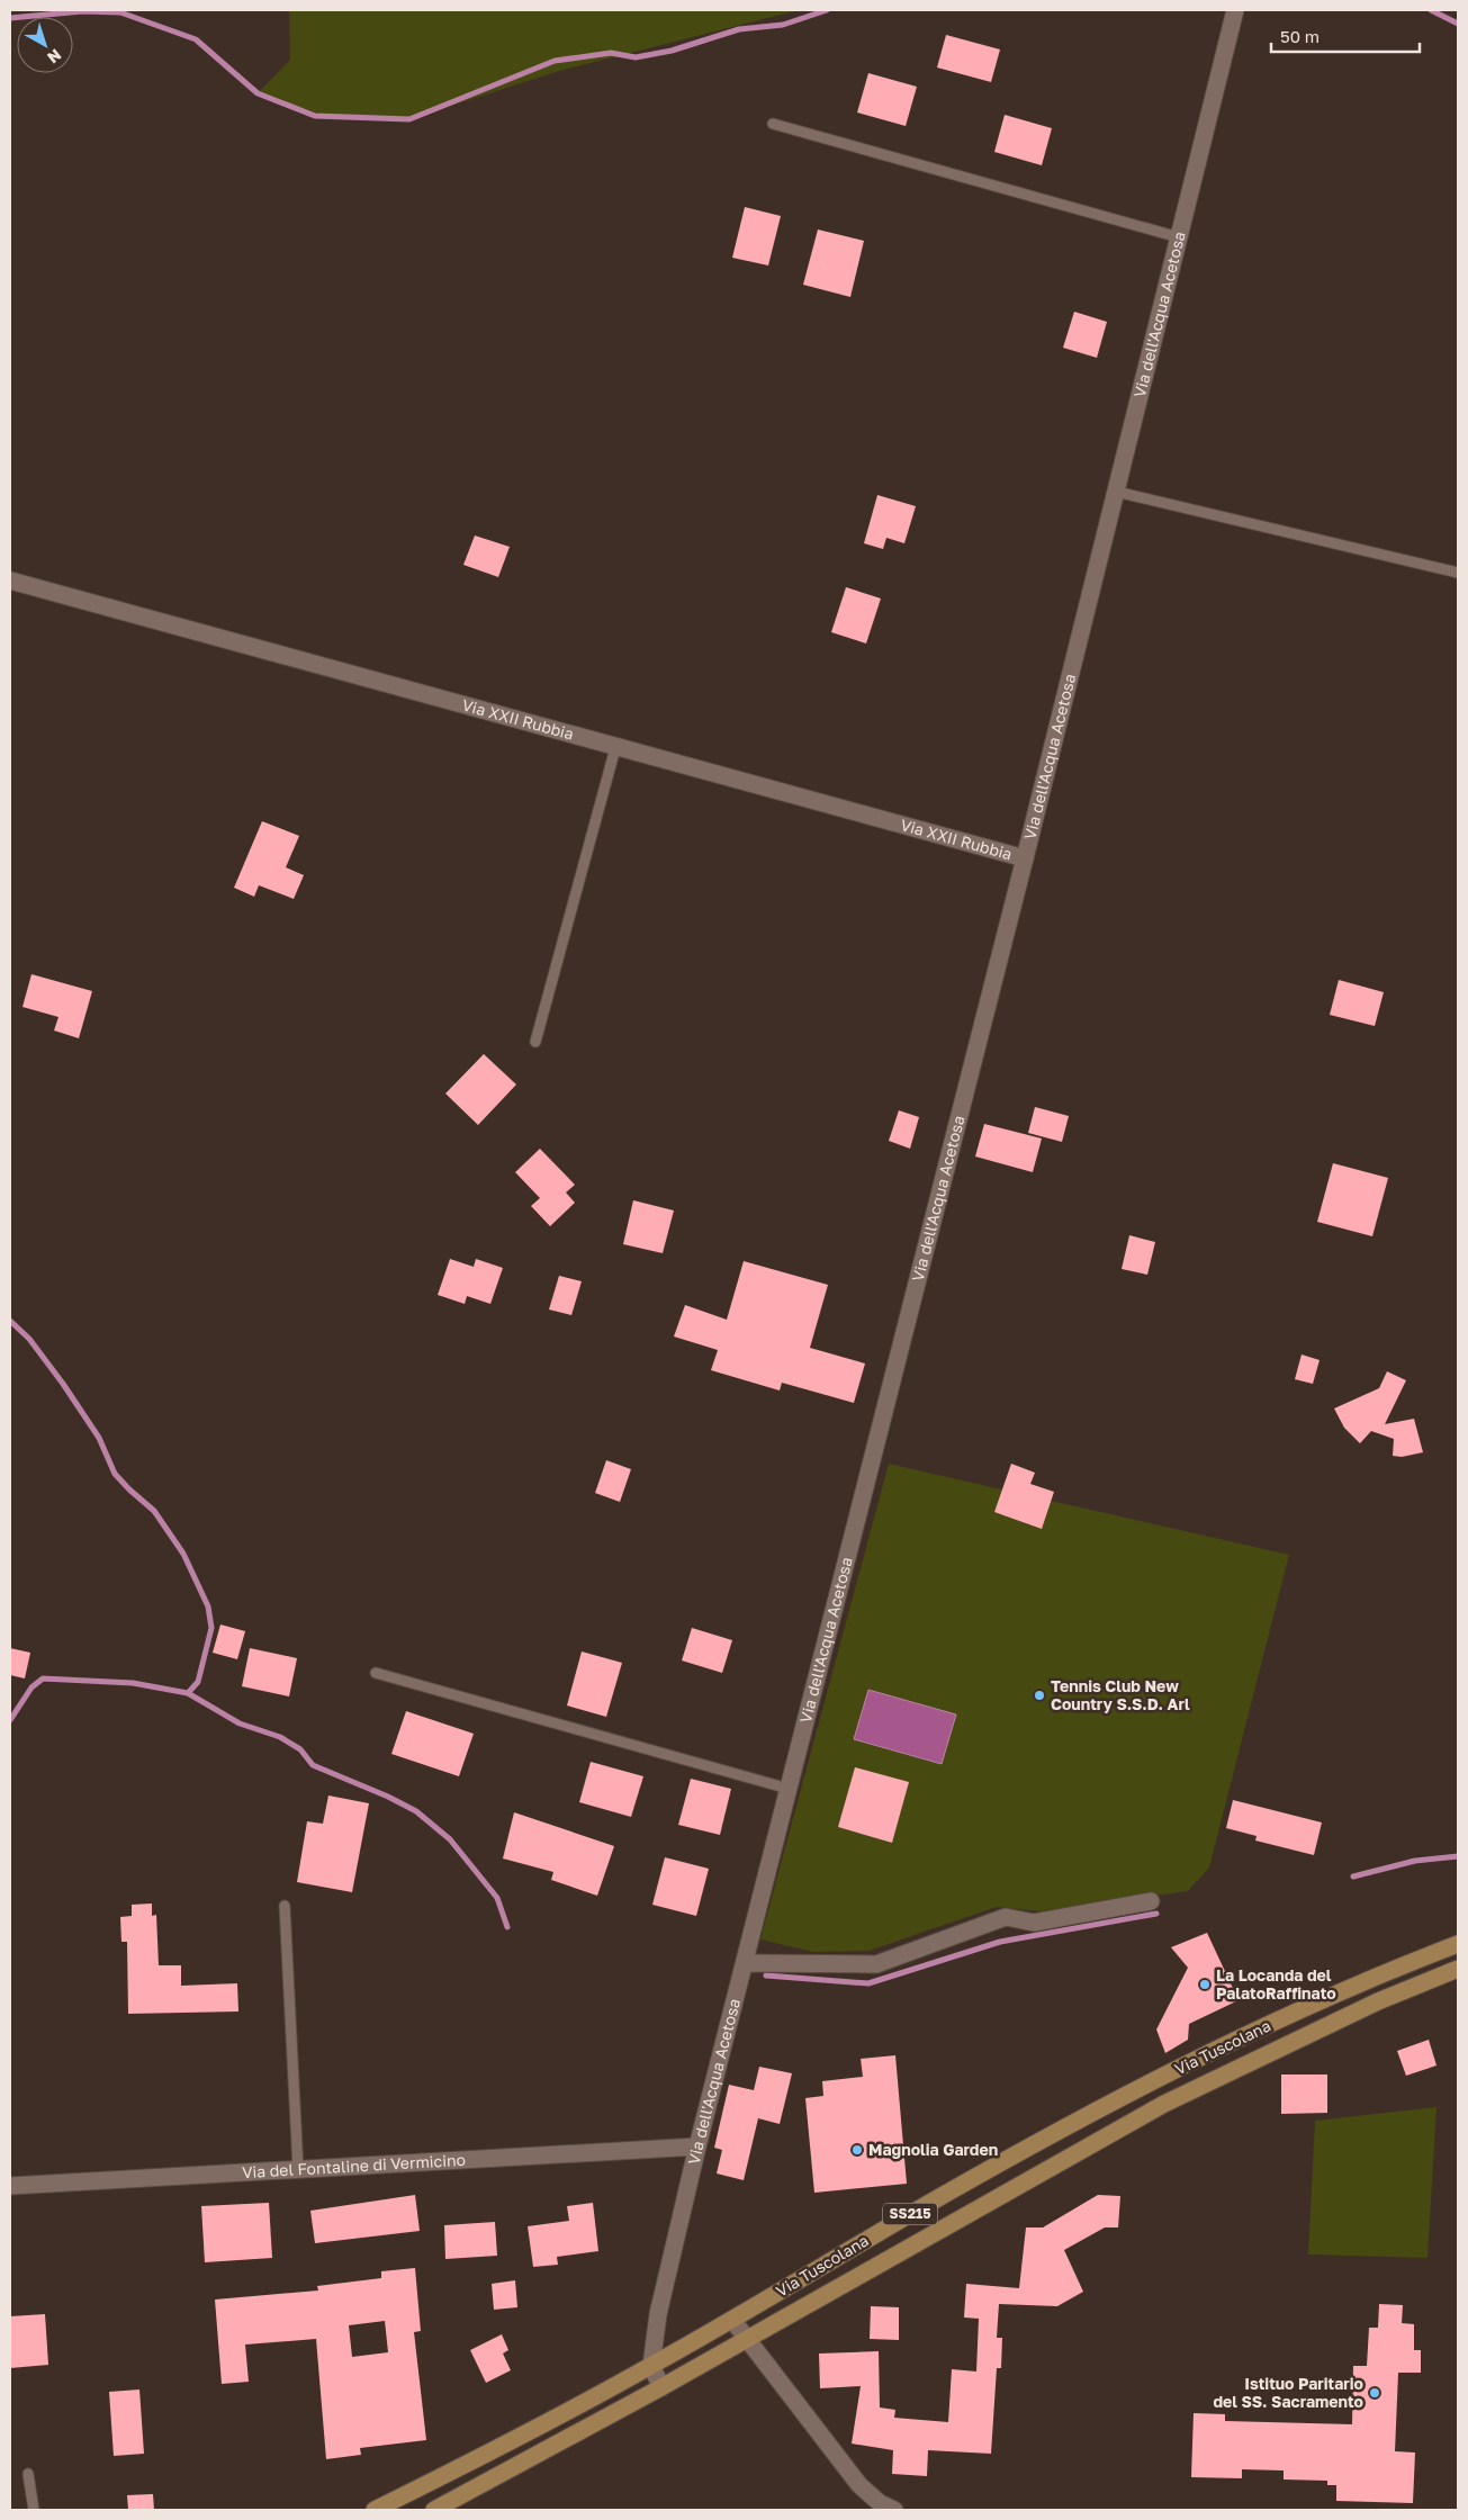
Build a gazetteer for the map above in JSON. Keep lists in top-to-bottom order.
{
  "streets": {
    "main road": ["Via Tuscolana", "SS215"],
    "street": ["Via dell'Acqua Acetosa", "Via XXII Rubbia", "Via del Fontaline di Vermicino"]
  },
  "crossings": [
    ["Via dell'Acqua Acetosa", "Via XXII Rubbia"],
    ["Via dell'Acqua Acetosa", "Via Tuscolana"],
    ["Via dell'Acqua Acetosa", "Via del Fontaline di Vermicino"]
  ],
  "places": [
    "Tennis Club New Country S.S.D. Arl",
    "La Locanda del PalatoRaffinato",
    "Magnolia Garden",
    "Istituo Paritario del SS. Sacramento"
  ],
  "scale_bar": "50 m",
  "north": "bottom right"
}
